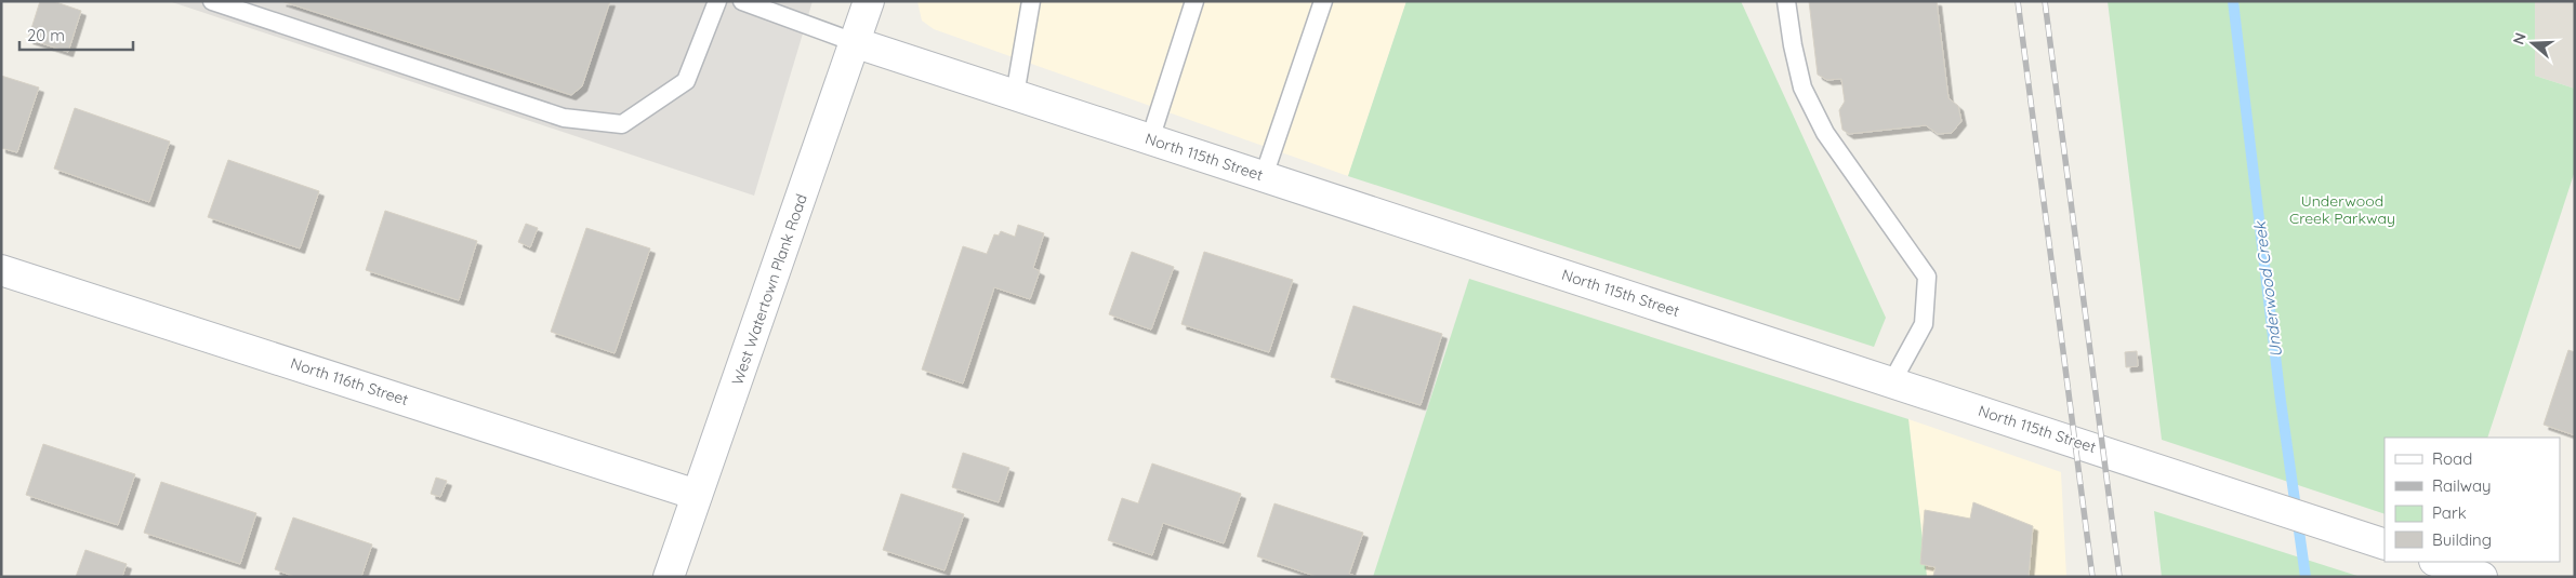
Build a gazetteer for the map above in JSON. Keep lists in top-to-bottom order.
{
  "streets": {
    "street": ["North 115th Street", "West Watertown Plank Road", "North 116th Street"]
  },
  "crossings": [
    ["North 115th Street", "West Watertown Plank Road"],
    ["West Watertown Plank Road", "North 116th Street"]
  ],
  "water": ["Underwood Creek"],
  "parks": ["Underwood Creek Parkway"],
  "legend": [
    "Road",
    "Railway",
    "Park",
    "Building"
  ],
  "scale_bar": "20 m",
  "north": "left"
}
